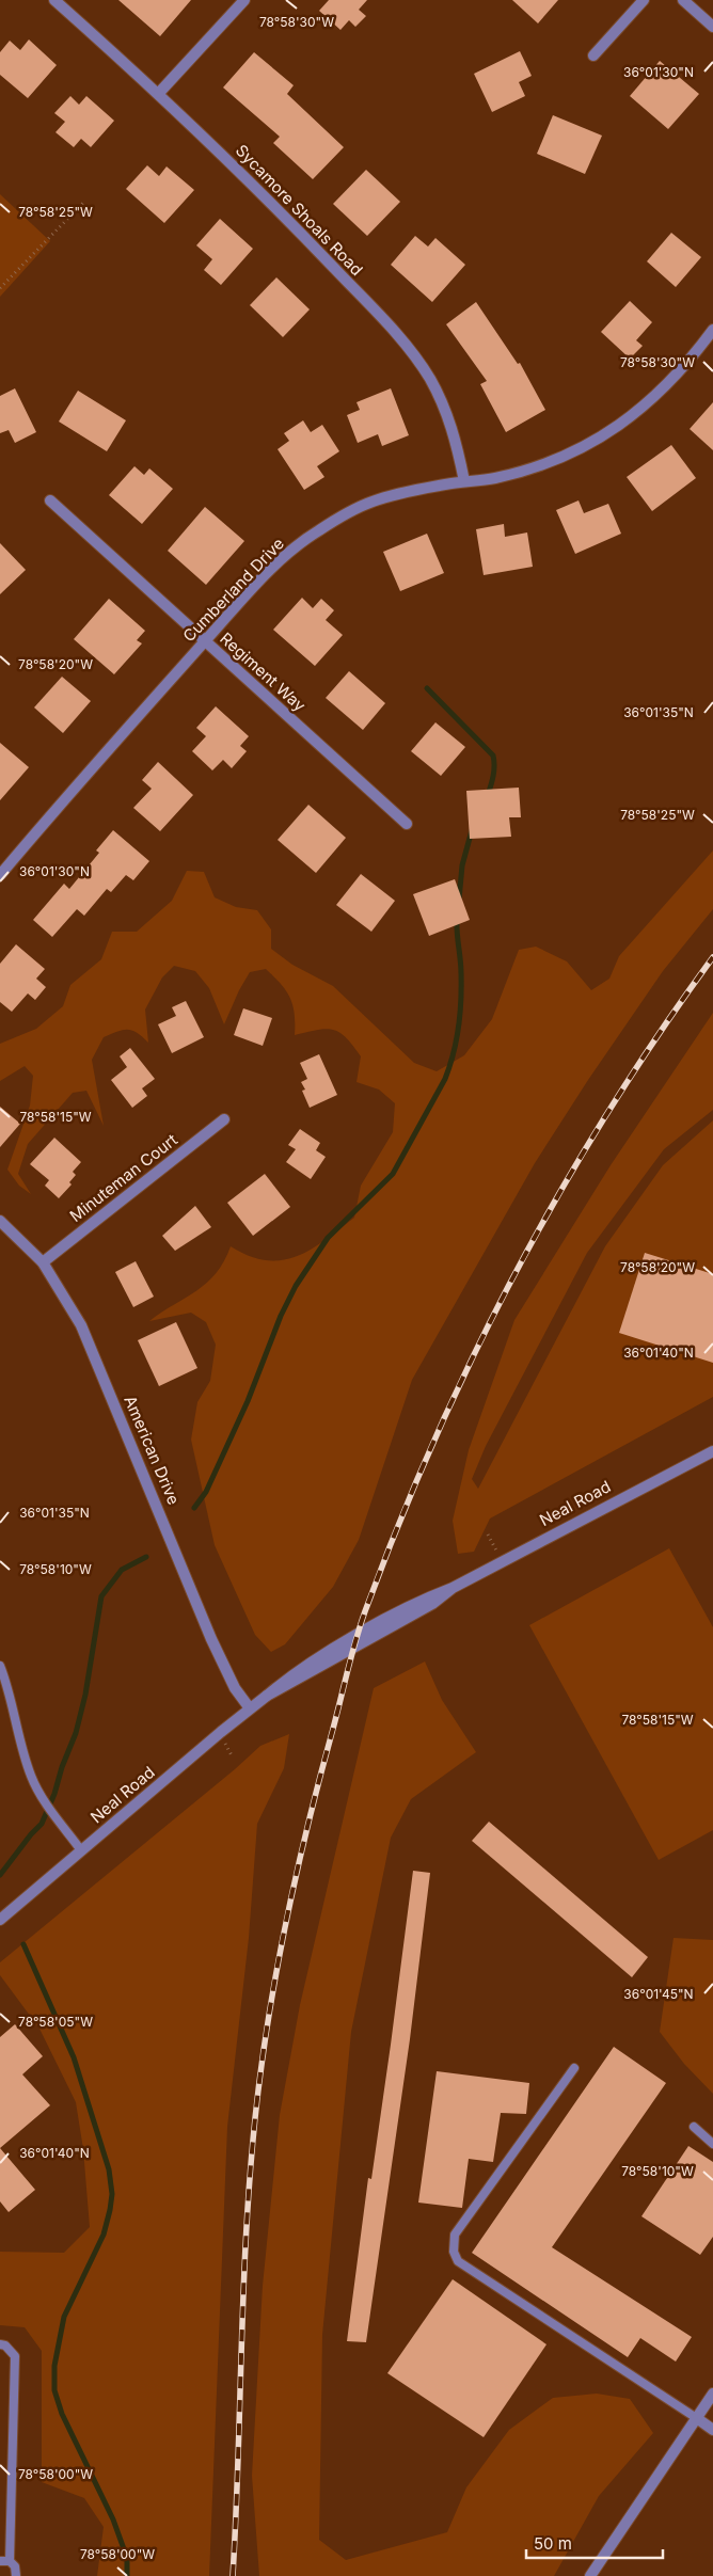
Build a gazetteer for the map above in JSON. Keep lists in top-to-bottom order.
{
  "streets": {
    "street": [
      "Sycamore Shoals Road",
      "Cumberland Drive",
      "Regiment Way",
      "Minuteman Court",
      "American Drive",
      "Neal Road"
    ]
  },
  "crossings": [
    ["Sycamore Shoals Road", "Cumberland Drive"],
    ["Cumberland Drive", "Regiment Way"],
    ["Minuteman Court", "American Drive"],
    ["American Drive", "Neal Road"]
  ],
  "scale_bar": "50 m",
  "coordinates": [
    "78°58'30\"W",
    "36°01'30\"N",
    "78°58'25\"W",
    "78°58'20\"W",
    "36°01'35\"N",
    "78°58'15\"W",
    "36°01'40\"N",
    "78°58'10\"W",
    "36°01'45\"N",
    "78°58'05\"W",
    "78°58'00\"W"
  ]
}
